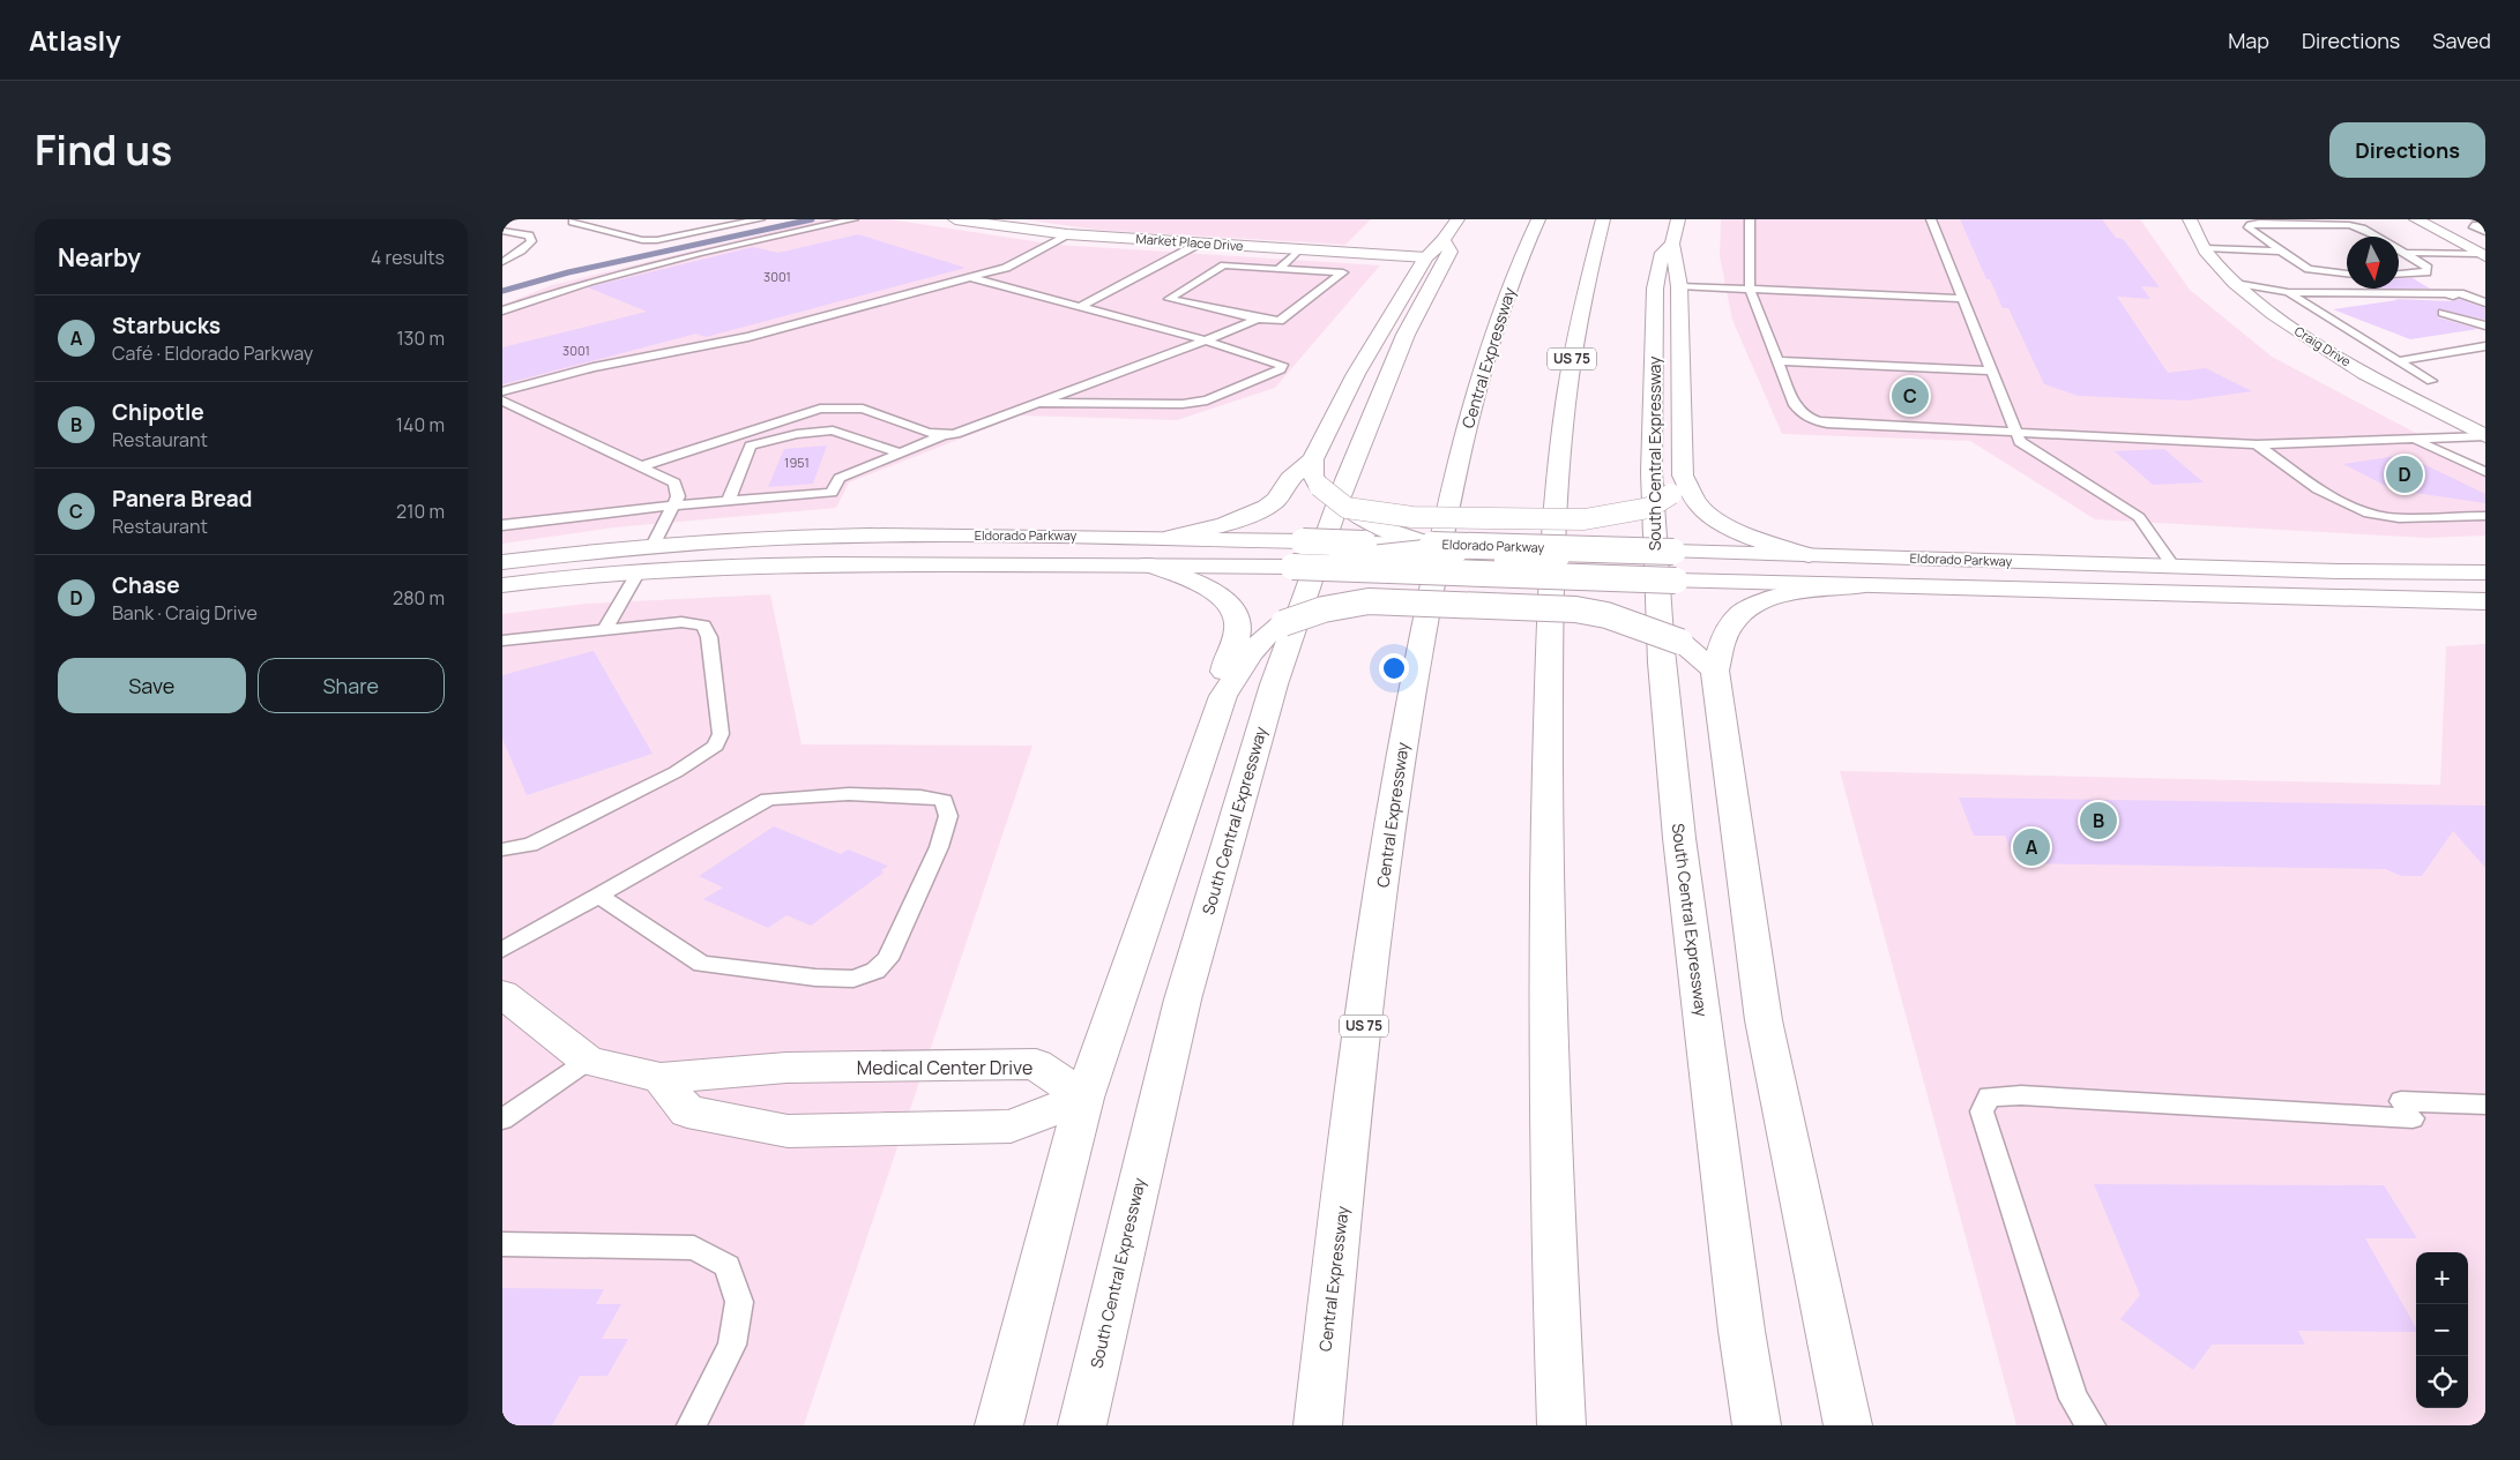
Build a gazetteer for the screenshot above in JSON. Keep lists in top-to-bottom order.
{
  "streets": {
    "main road": [
      "Market Place Drive",
      "Craig Drive",
      "Central Expressway",
      "US 75",
      "South Central Expressway",
      "Eldorado Parkway",
      "Medical Center Drive"
    ]
  },
  "house_numbers": ["3001", "3001", "1951"],
  "north": "bottom",
  "page": {
    "header": "Atlasly",
    "nav": ["Map", "Directions", "Saved"],
    "title": "Find us",
    "buttons": [
      "Directions",
      ["Save", "Share"]
    ],
    "heading": ["Nearby", "4 results"],
    "list": [
      {
        "mark": "A",
        "name": "Starbucks",
        "note": "Café · Eldorado Parkway",
        "value": "130 m"
      },
      {
        "mark": "B",
        "name": "Chipotle",
        "note": "Restaurant",
        "value": "140 m"
      },
      {
        "mark": "C",
        "name": "Panera Bread",
        "note": "Restaurant",
        "value": "210 m"
      },
      {
        "mark": "D",
        "name": "Chase",
        "note": "Bank · Craig Drive",
        "value": "280 m"
      }
    ],
    "pins": [
      "C",
      "D",
      "B",
      "A"
    ],
    "map_buttons": ["+", "−"]
  }
}
